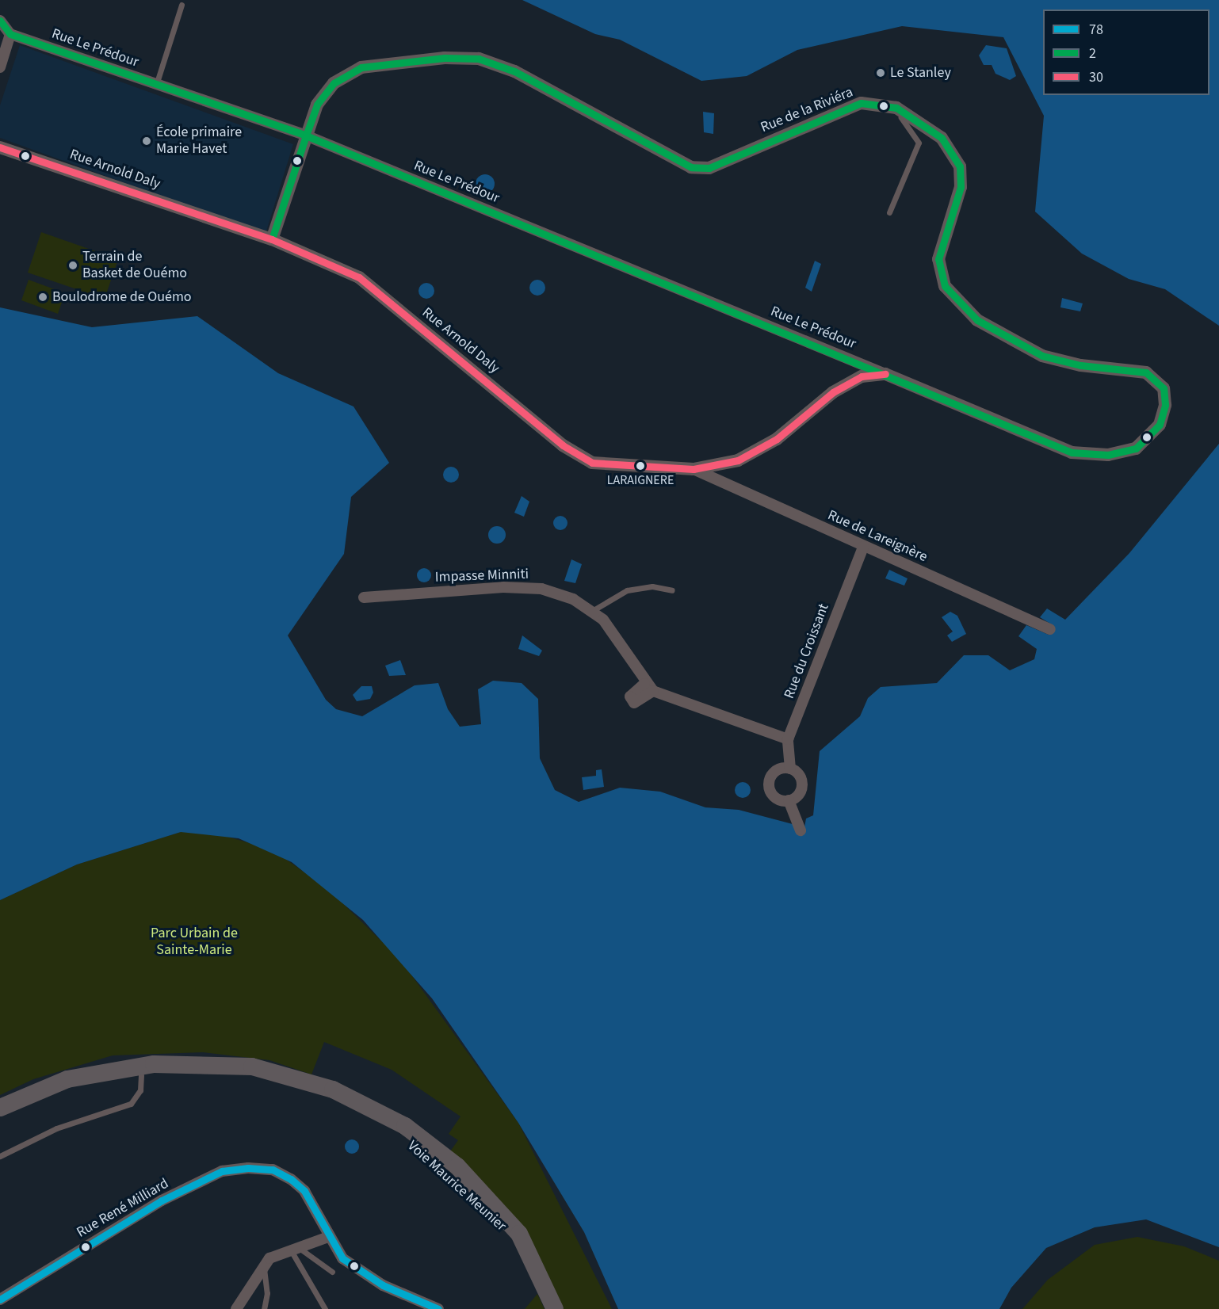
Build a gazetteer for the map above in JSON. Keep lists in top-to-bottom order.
{
  "streets": {
    "main road": ["Voie Maurice Meunier"],
    "street": [
      "Rue Le Prédour",
      "Rue de la Riviéra",
      "Rue Arnold Daly",
      "Rue de Lareignère",
      "Impasse Minniti",
      "Rue du Croissant",
      "Rue René Milliard"
    ]
  },
  "crossings": [
    ["Rue Le Prédour", "Rue de la Riviéra"],
    ["Rue Le Prédour", "Rue Arnold Daly"],
    ["Rue de la Riviéra", "Rue Arnold Daly"],
    ["Rue Arnold Daly", "Rue de Lareignère"],
    ["Rue de Lareignère", "Rue du Croissant"],
    ["Impasse Minniti", "Rue du Croissant"]
  ],
  "parks": ["Parc Urbain de Sainte-Marie"],
  "places": [
    "Le Stanley",
    "École primaire Marie Havet",
    "Terrain de Basket de Ouémo",
    "Boulodrome de Ouémo",
    "LARAIGNERE"
  ],
  "lines": ["transit line 2", "transit line 30", "transit line 78"],
  "legend": ["78", "2", "30"]
}
